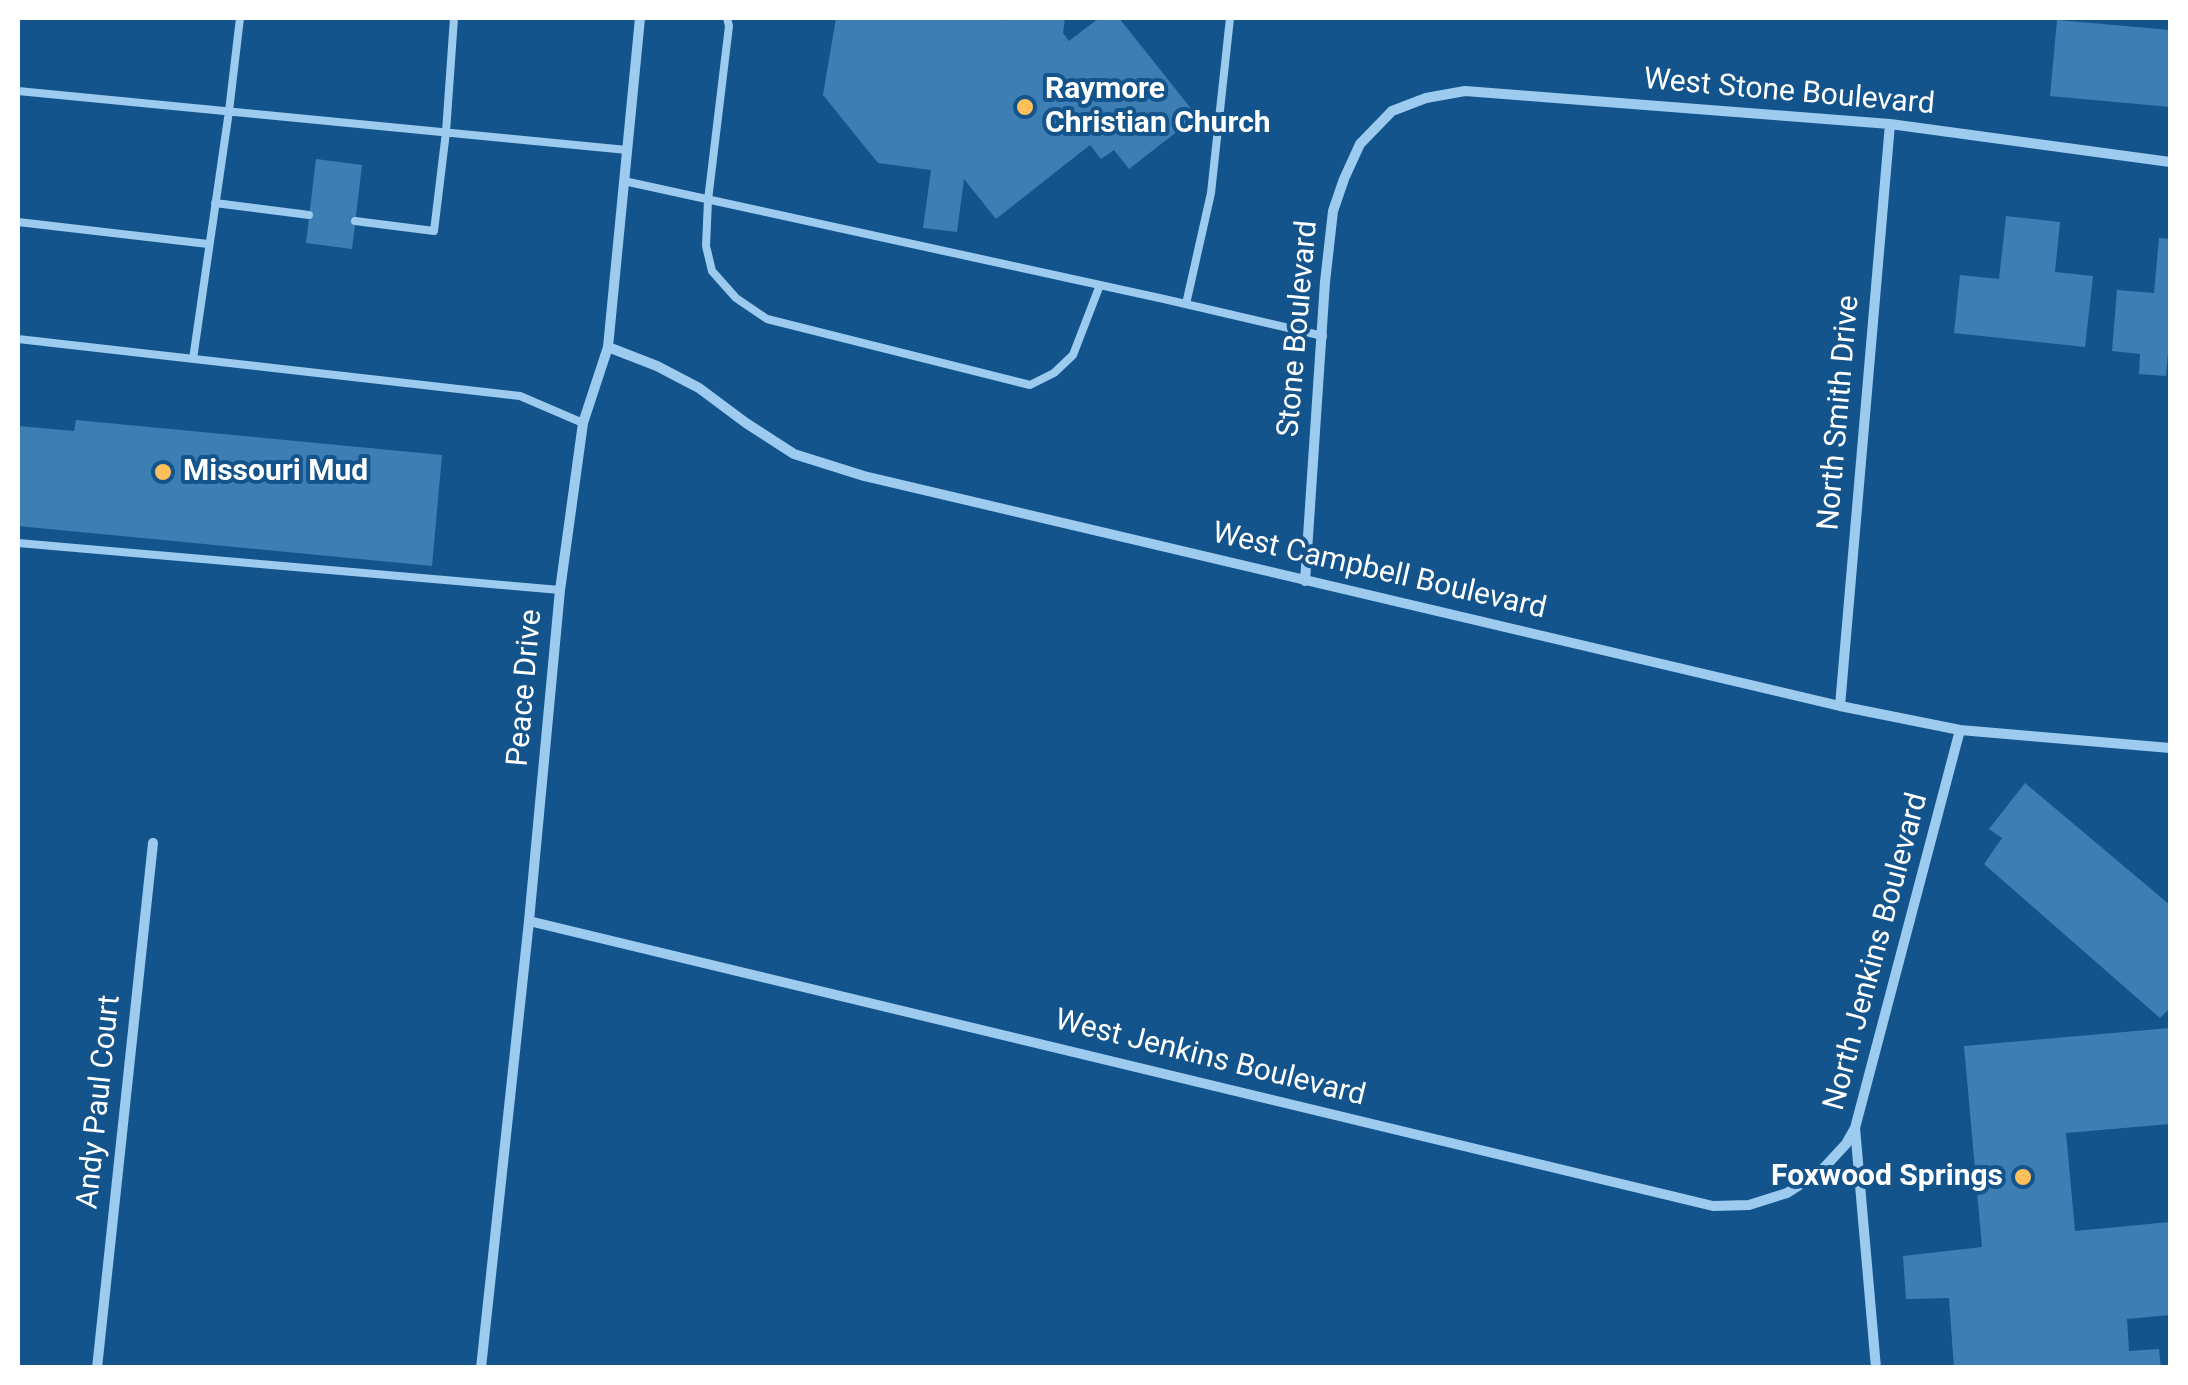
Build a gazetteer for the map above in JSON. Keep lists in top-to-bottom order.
{
  "streets": {
    "street": [
      "West Stone Boulevard",
      "Stone Boulevard",
      "North Smith Drive",
      "West Campbell Boulevard",
      "Peace Drive",
      "North Jenkins Boulevard",
      "West Jenkins Boulevard",
      "Andy Paul Court"
    ]
  },
  "crossings": [
    ["West Stone Boulevard", "Stone Boulevard"],
    ["West Stone Boulevard", "North Smith Drive"],
    ["Stone Boulevard", "West Campbell Boulevard"],
    ["North Smith Drive", "West Campbell Boulevard"],
    ["West Campbell Boulevard", "Peace Drive"],
    ["West Campbell Boulevard", "North Jenkins Boulevard"],
    ["Peace Drive", "West Jenkins Boulevard"],
    ["North Jenkins Boulevard", "West Jenkins Boulevard"]
  ],
  "places": ["Raymore Christian Church", "Missouri Mud", "Foxwood Springs"]
}
